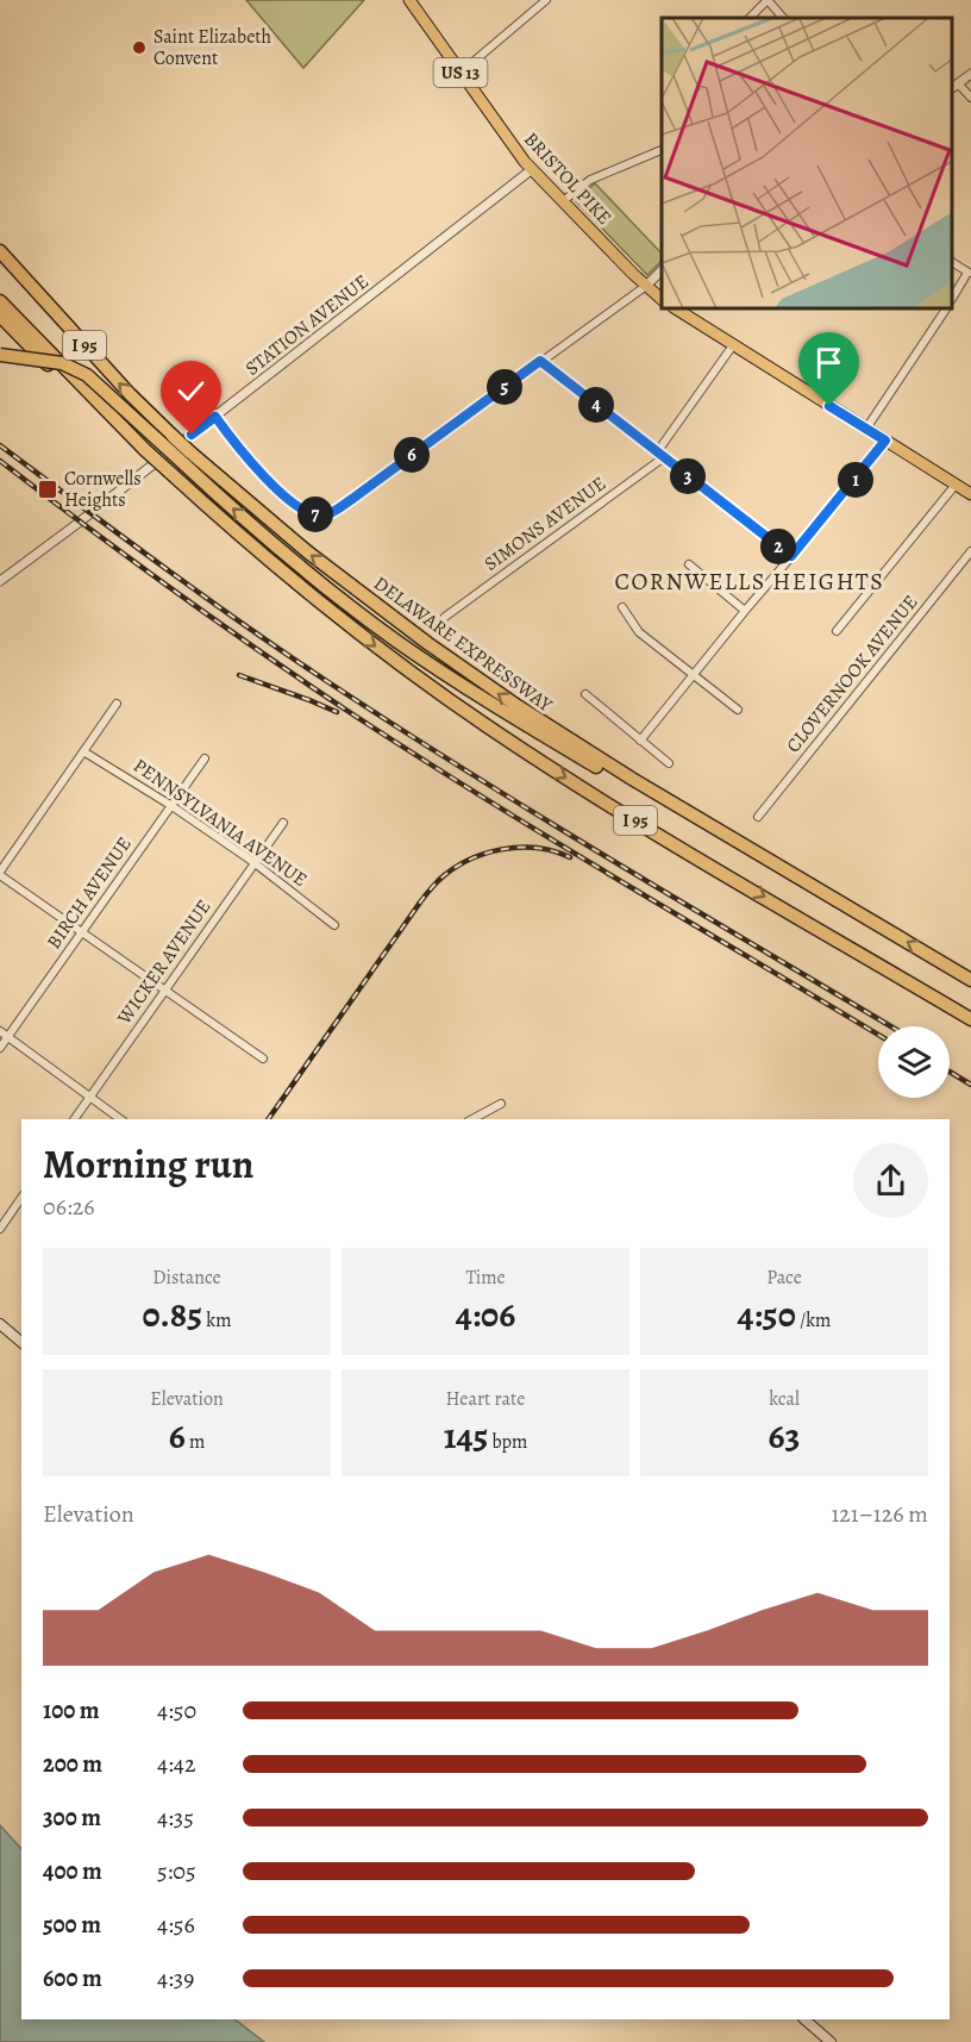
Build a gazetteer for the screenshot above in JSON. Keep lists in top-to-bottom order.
{
  "streets": {
    "highway": ["I 95"],
    "main road": ["US 13", "BRISTOL PIKE"],
    "street": [
      "STATION AVENUE",
      "SIMONS AVENUE",
      "CLOVERNOOK AVENUE",
      "PENNSYLVANIA AVENUE",
      "BIRCH AVENUE",
      "WICKER AVENUE"
    ]
  },
  "crossings": [
    ["BRISTOL PIKE", "STATION AVENUE"],
    ["PENNSYLVANIA AVENUE", "BIRCH AVENUE"],
    ["PENNSYLVANIA AVENUE", "WICKER AVENUE"]
  ],
  "districts": ["CORNWELLS HEIGHTS"],
  "places": {
    "other": ["Saint Elizabeth Convent"],
    "transit": ["Cornwells Heights"]
  },
  "page": {
    "pins": [
      "5",
      "4",
      "6",
      "3",
      "1",
      "7",
      "2"
    ],
    "heading": ["Morning run", "06:26"],
    "stats": [
      ["Distance", "0.85 km"],
      ["Time", "4:06"],
      ["Pace", "4:50 /km"],
      ["Elevation", "6 m"],
      ["Heart rate", "145 bpm"],
      ["kcal", "63"]
    ],
    "chart": ["Elevation", "121–126 m"],
    "list": [
      {
        "name": "100 m",
        "note": "4:50"
      },
      {
        "name": "200 m",
        "note": "4:42"
      },
      {
        "name": "300 m",
        "note": "4:35"
      },
      {
        "name": "400 m",
        "note": "5:05"
      },
      {
        "name": "500 m",
        "note": "4:56"
      },
      {
        "name": "600 m",
        "note": "4:39"
      }
    ]
  }
}
